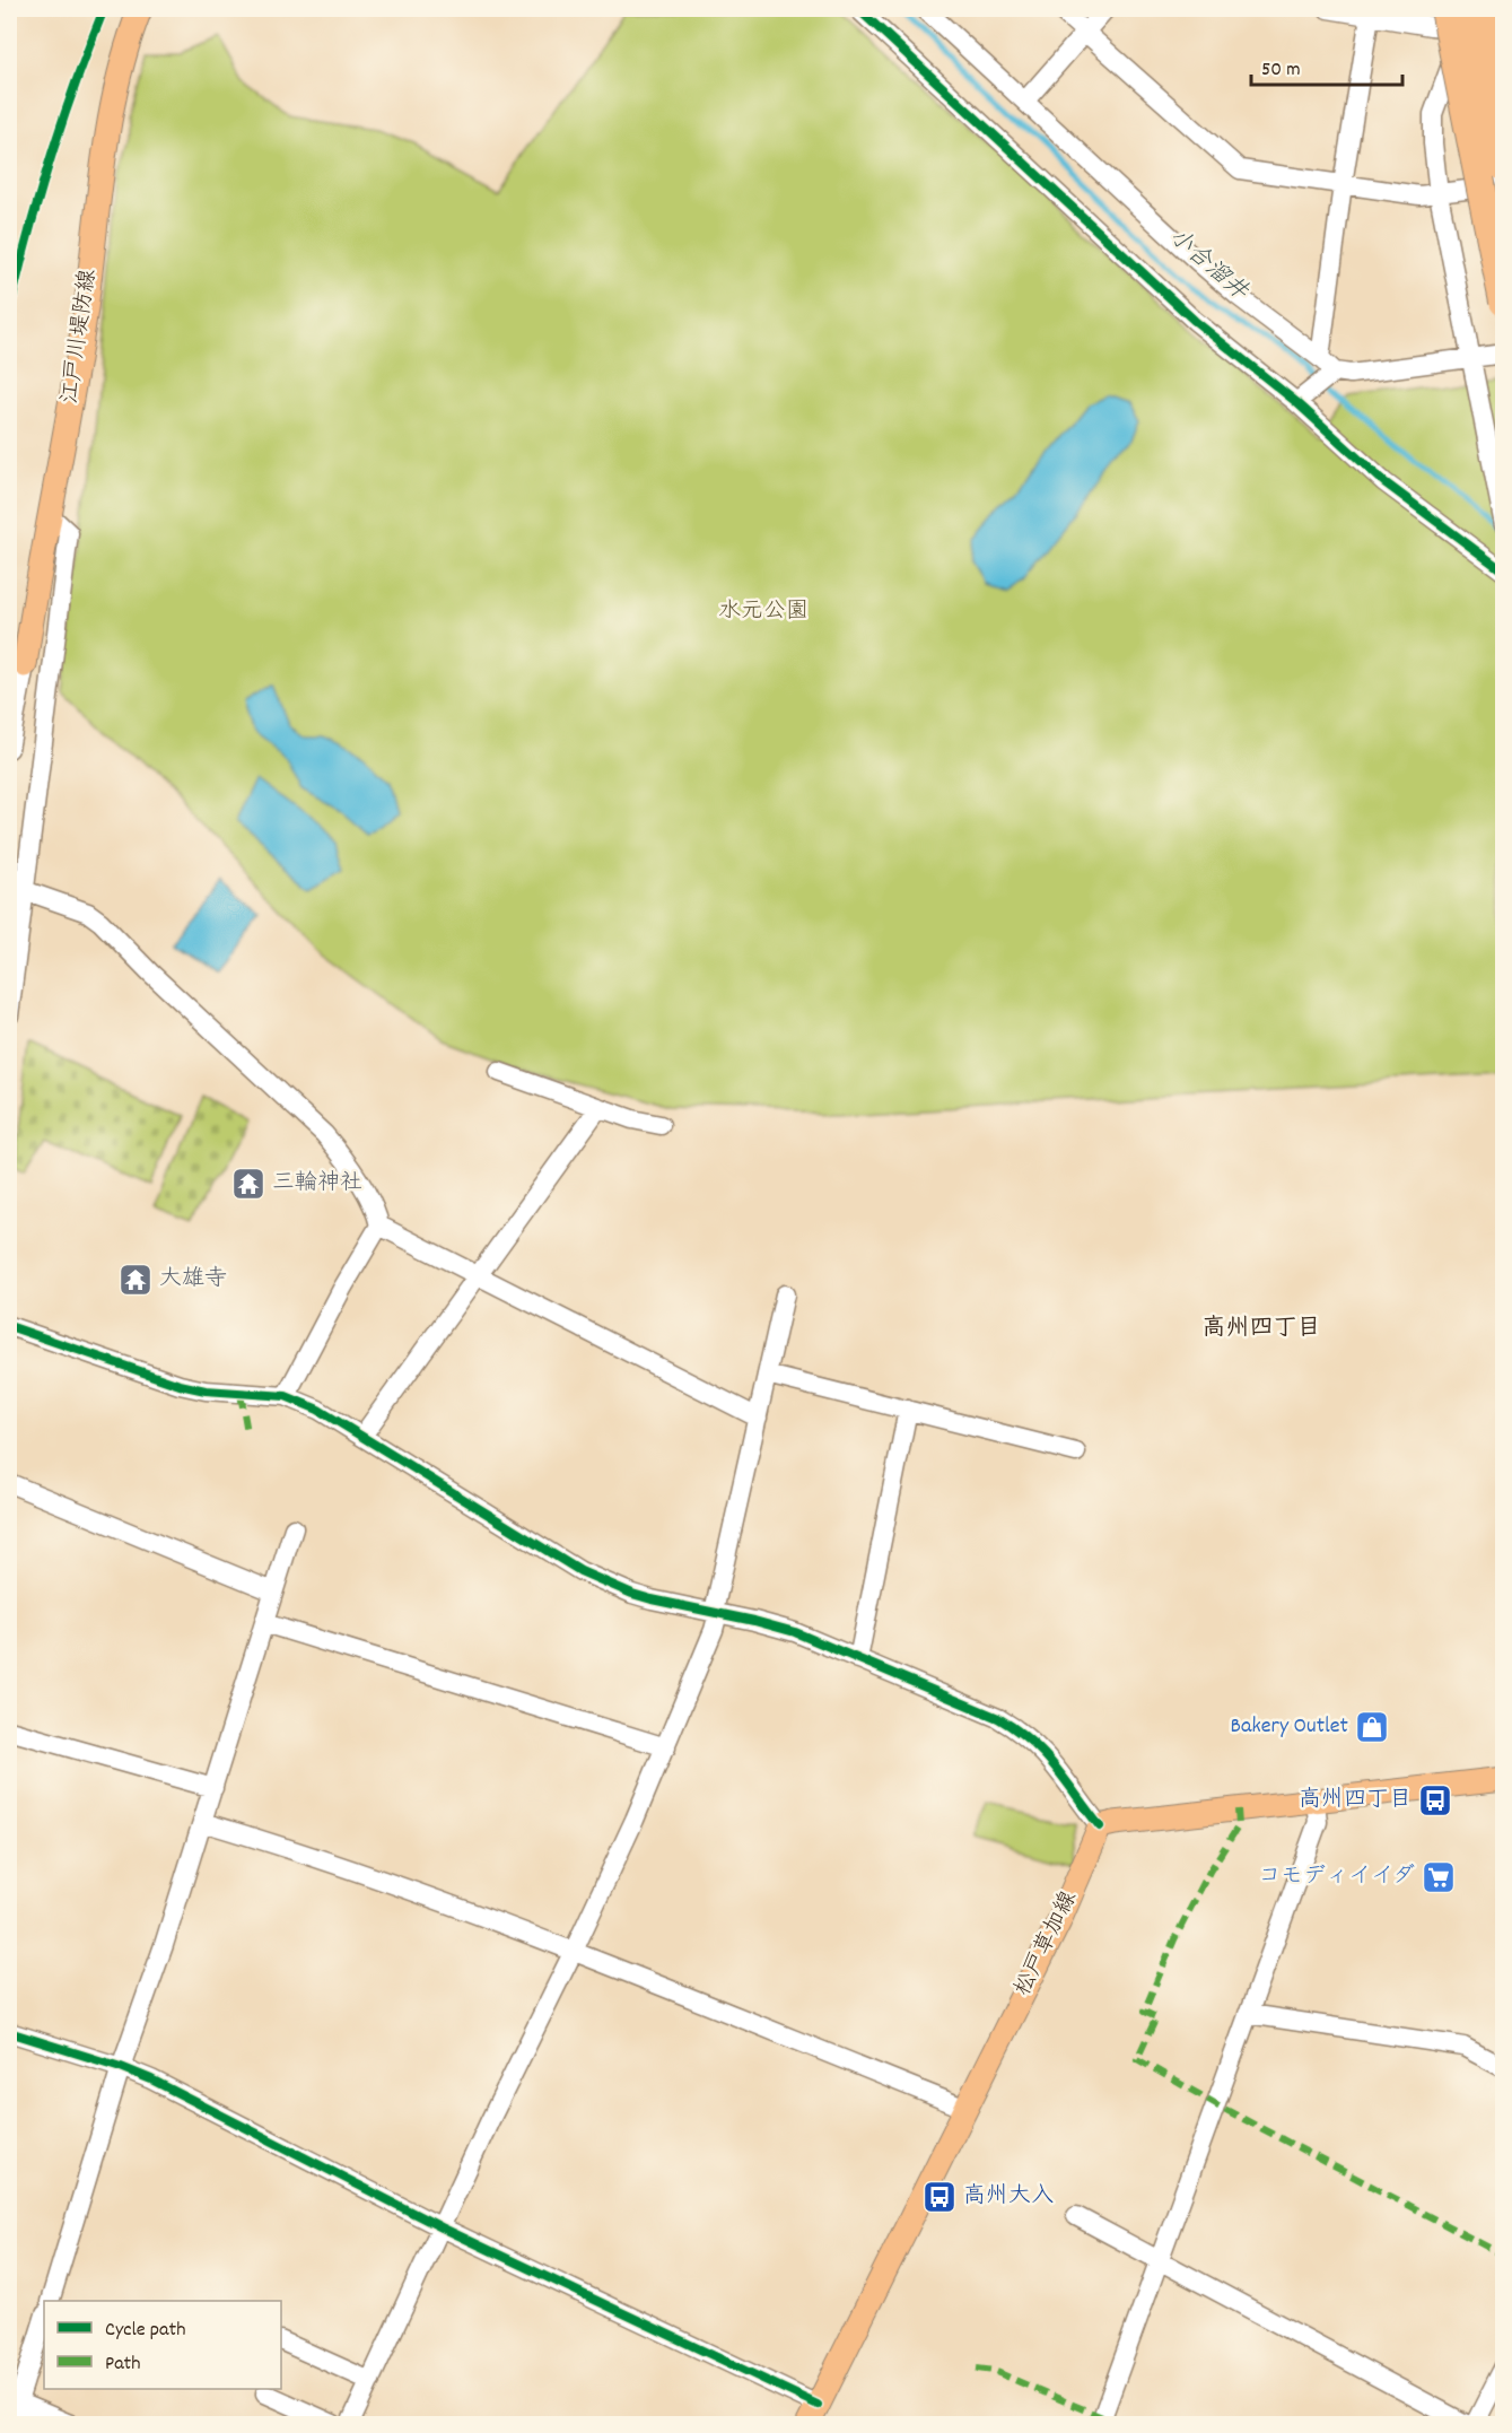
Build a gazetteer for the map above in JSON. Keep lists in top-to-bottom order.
{
  "streets": {
    "main road": ["江戸川堤防線", "松戸草加線"]
  },
  "districts": ["高州四丁目"],
  "water": ["小合溜井"],
  "parks": ["水元公園"],
  "places": {
    "temple": ["三輪神社", "大雄寺"],
    "shop": ["Bakery Outlet"],
    "bus stop": ["高州四丁目", "高州大入"],
    "supermarket": ["コモディイイダ"]
  },
  "legend": ["Cycle path", "Path"],
  "scale_bar": "50 m"
}
